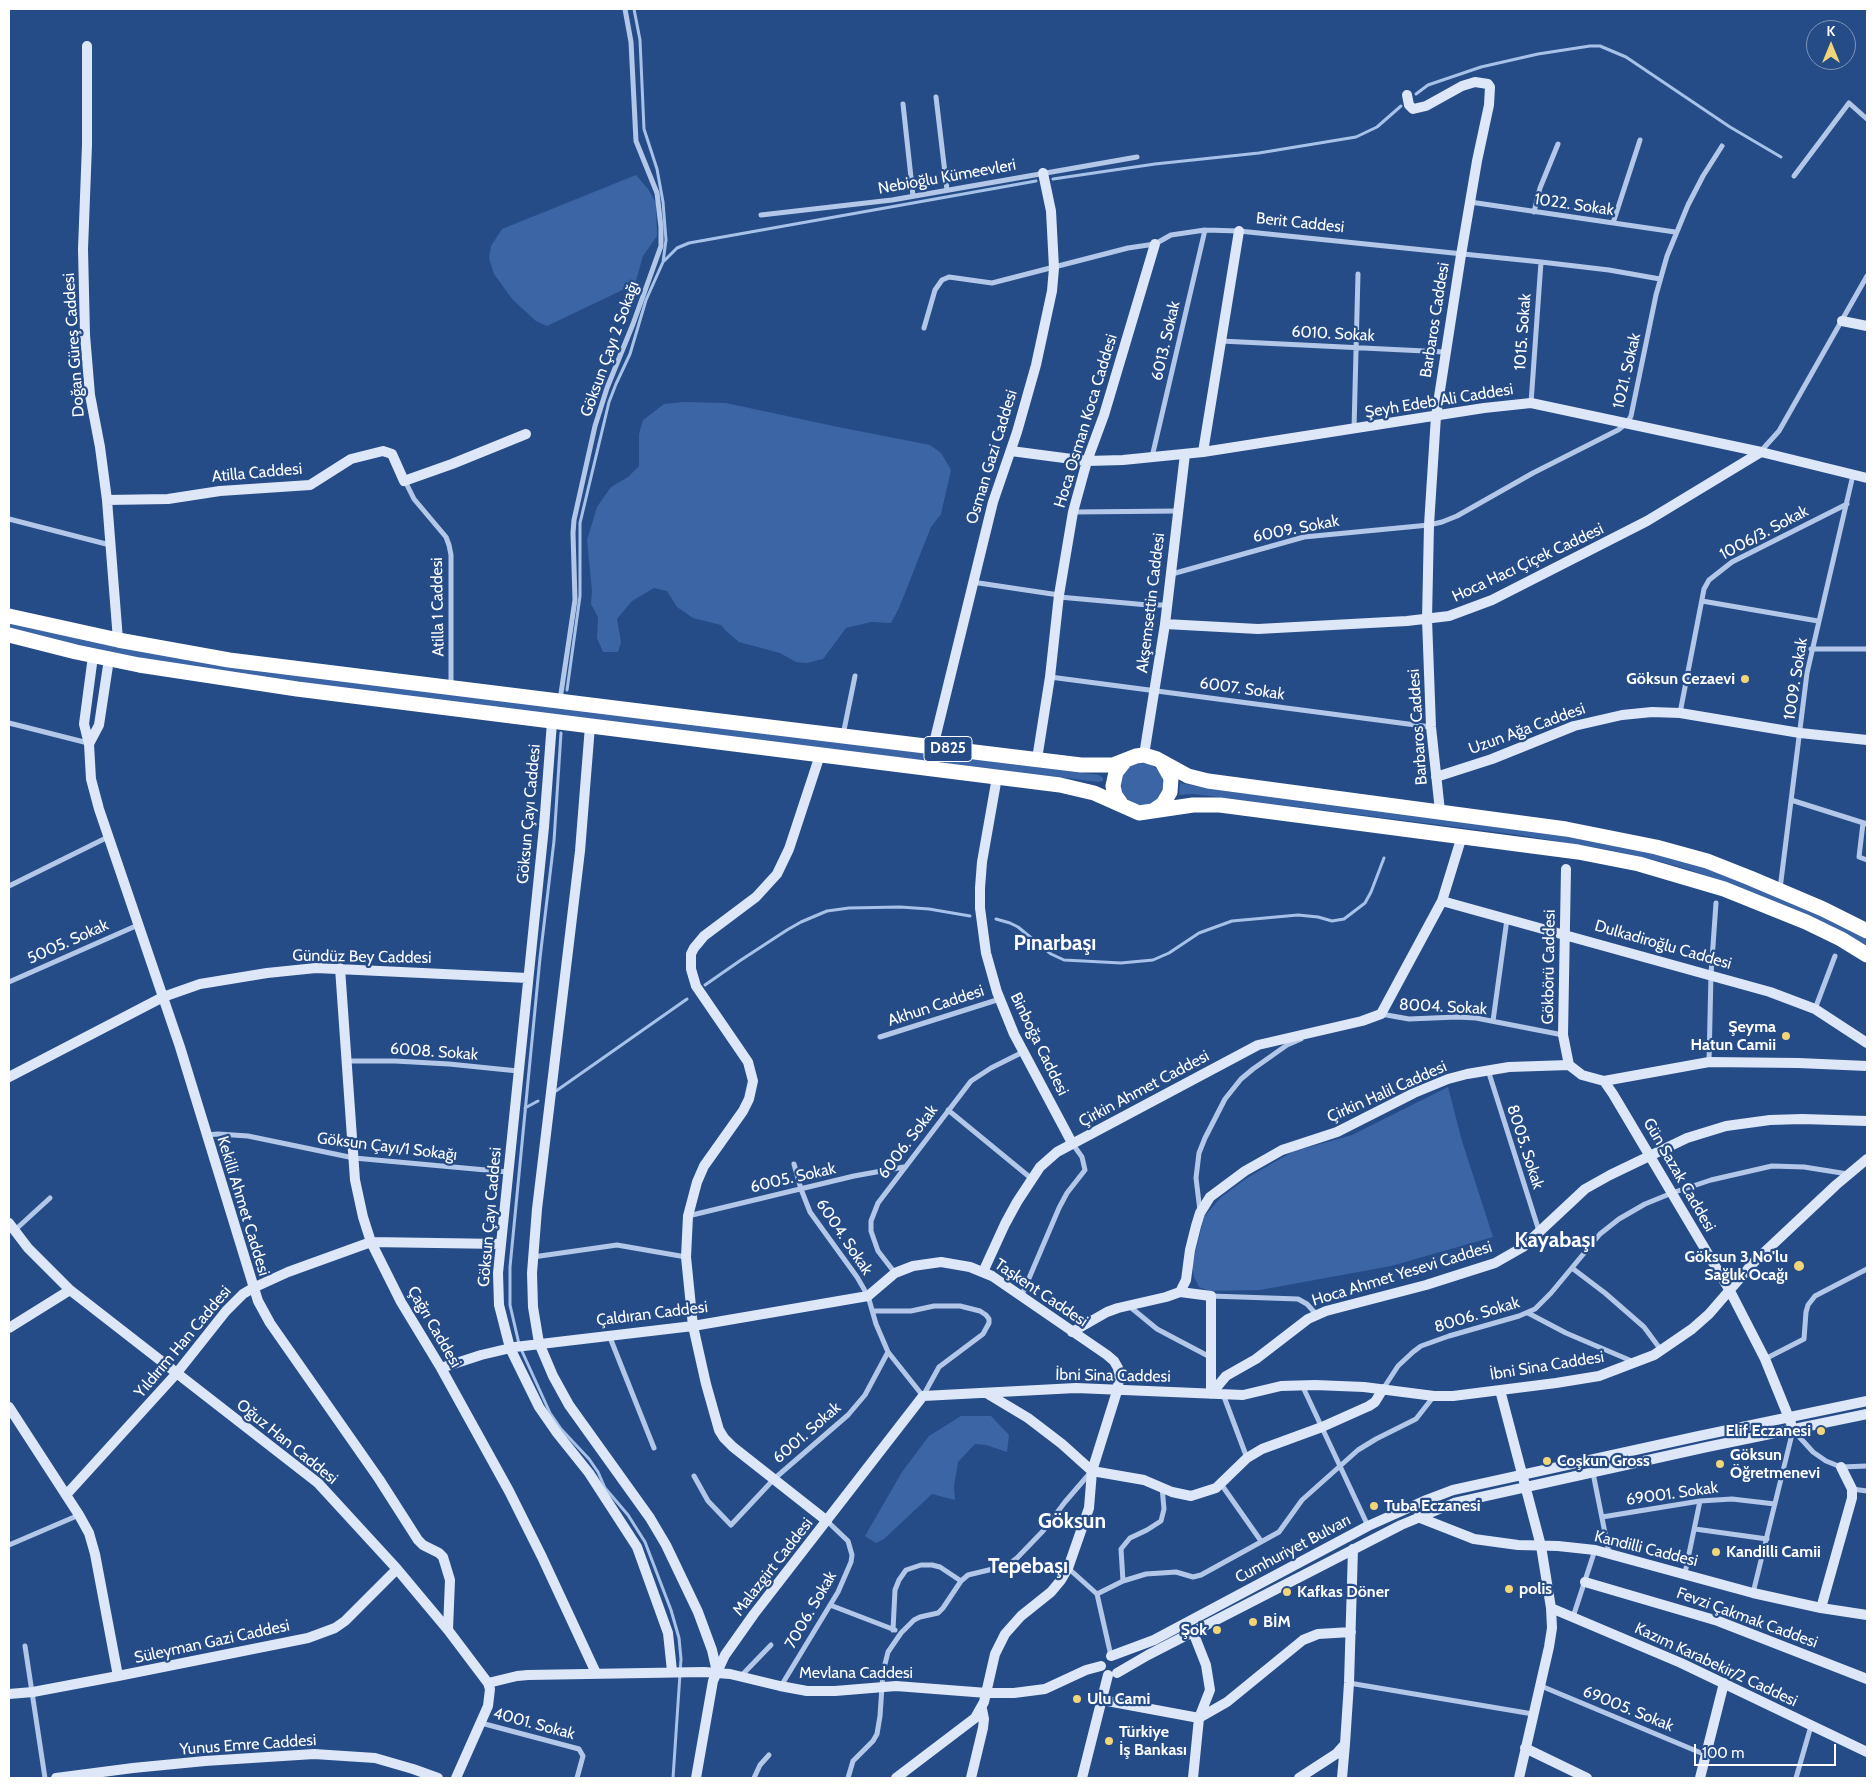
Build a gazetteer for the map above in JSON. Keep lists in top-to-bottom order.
{
  "streets": {
    "highway": ["D825"],
    "street": [
      "Nebioğlu Kümeevleri",
      "1022. Sokak",
      "Berit Caddesi",
      "Barbaros Caddesi",
      "1015. Sokak",
      "6010. Sokak",
      "6013. Sokak",
      "Doğan Güreş Caddesi",
      "Göksun Çayı 2 Sokağı",
      "1021. Sokak",
      "Şeyh Edeb Ali Caddesi",
      "Hoca Osman Koca Caddesi",
      "Osman Gazi Caddesi",
      "Atilla Caddesi",
      "6009. Sokak",
      "1006/3. Sokak",
      "Hoca Hacı Çiçek Caddesi",
      "Akşemsettin Caddesi",
      "Atilla 1 Caddesi",
      "1009. Sokak",
      "6007. Sokak",
      "Uzun Ağa Caddesi",
      "Göksun Çayı Caddesi",
      "5005. Sokak",
      "Dulkadiroğlu Caddesi",
      "Gündüz Bey Caddesi",
      "Gökbörü Caddesi",
      "Akhun Caddesi",
      "8004. Sokak",
      "Binboğa Caddesi",
      "6008. Sokak",
      "Çirkin Ahmet Caddesi",
      "Çirkin Halil Caddesi",
      "6006. Sokak",
      "Göksun Çayı/1 Sokağı",
      "8005. Sokak",
      "Gün Sazak Caddesi",
      "6005. Sokak",
      "Kekilli Ahmet Caddesi",
      "6004. Sokak",
      "Hoca Ahmet Yesevi Caddesi",
      "Taşkent Caddesi",
      "Çaldıran Caddesi",
      "8006. Sokak",
      "Çağrı Caddesi",
      "Yıldırım Han Caddesi",
      "İbni Sina Caddesi",
      "6001. Sokak",
      "Oğuz Han Caddesi",
      "69001. Sokak",
      "Cumhuriyet Bulvarı",
      "Kandilli Caddesi",
      "Malazgirt Caddesi",
      "7006. Sokak",
      "Fevzi Çakmak Caddesi",
      "Süleyman Gazi Caddesi",
      "Kazım Karabekir/2 Caddesi",
      "Mevlana Caddesi",
      "69005. Sokak",
      "4001. Sokak",
      "Yunus Emre Caddesi"
    ]
  },
  "crossings": [
    ["Nebioğlu Kümeevleri", "Osman Gazi Caddesi"],
    ["1022. Sokak", "Barbaros Caddesi"],
    ["1022. Sokak", "1021. Sokak"],
    ["Berit Caddesi", "Barbaros Caddesi"],
    ["Berit Caddesi", "1015. Sokak"],
    ["Berit Caddesi", "6013. Sokak"],
    ["Berit Caddesi", "1021. Sokak"],
    ["Berit Caddesi", "Hoca Osman Koca Caddesi"],
    ["Berit Caddesi", "Osman Gazi Caddesi"],
    ["Barbaros Caddesi", "6010. Sokak"],
    ["Barbaros Caddesi", "1021. Sokak"],
    ["Barbaros Caddesi", "Şeyh Edeb Ali Caddesi"],
    ["Barbaros Caddesi", "6009. Sokak"],
    ["Barbaros Caddesi", "Hoca Hacı Çiçek Caddesi"],
    ["Barbaros Caddesi", "6007. Sokak"],
    ["Barbaros Caddesi", "Uzun Ağa Caddesi"],
    ["1015. Sokak", "Şeyh Edeb Ali Caddesi"],
    ["6013. Sokak", "Şeyh Edeb Ali Caddesi"],
    ["Doğan Güreş Caddesi", "Atilla Caddesi"],
    ["Doğan Güreş Caddesi", "D825"],
    ["Göksun Çayı 2 Sokağı", "D825"],
    ["1021. Sokak", "Şeyh Edeb Ali Caddesi"],
    ["1021. Sokak", "6009. Sokak"],
    ["Şeyh Edeb Ali Caddesi", "Hoca Osman Koca Caddesi"],
    ["Şeyh Edeb Ali Caddesi", "Osman Gazi Caddesi"],
    ["Şeyh Edeb Ali Caddesi", "Hoca Hacı Çiçek Caddesi"],
    ["Şeyh Edeb Ali Caddesi", "Akşemsettin Caddesi"],
    ["Şeyh Edeb Ali Caddesi", "1009. Sokak"],
    ["Hoca Osman Koca Caddesi", "6007. Sokak"],
    ["Hoca Osman Koca Caddesi", "D825"],
    ["Osman Gazi Caddesi", "D825"],
    ["Atilla Caddesi", "Atilla 1 Caddesi"],
    ["6009. Sokak", "Akşemsettin Caddesi"],
    ["1006/3. Sokak", "1009. Sokak"],
    ["1006/3. Sokak", "Uzun Ağa Caddesi"],
    ["Hoca Hacı Çiçek Caddesi", "Akşemsettin Caddesi"],
    ["Akşemsettin Caddesi", "6007. Sokak"],
    ["Akşemsettin Caddesi", "D825"],
    ["Atilla 1 Caddesi", "D825"],
    ["1009. Sokak", "Uzun Ağa Caddesi"],
    ["D825", "Göksun Çayı Caddesi"],
    ["D825", "Binboğa Caddesi"],
    ["D825", "Kekilli Ahmet Caddesi"],
    ["Göksun Çayı Caddesi", "Gündüz Bey Caddesi"],
    ["Göksun Çayı Caddesi", "6008. Sokak"],
    ["Göksun Çayı Caddesi", "Göksun Çayı/1 Sokağı"],
    ["Göksun Çayı Caddesi", "Çaldıran Caddesi"],
    ["Göksun Çayı Caddesi", "Yıldırım Han Caddesi"],
    ["Göksun Çayı Caddesi", "Mevlana Caddesi"],
    ["5005. Sokak", "Kekilli Ahmet Caddesi"],
    ["Dulkadiroğlu Caddesi", "Gökbörü Caddesi"],
    ["Gündüz Bey Caddesi", "Kekilli Ahmet Caddesi"],
    ["Gündüz Bey Caddesi", "Çağrı Caddesi"],
    ["Gökbörü Caddesi", "8004. Sokak"],
    ["Gökbörü Caddesi", "Çirkin Halil Caddesi"],
    ["Akhun Caddesi", "Binboğa Caddesi"],
    ["8004. Sokak", "Çirkin Ahmet Caddesi"],
    ["Binboğa Caddesi", "Çirkin Ahmet Caddesi"],
    ["Binboğa Caddesi", "6006. Sokak"],
    ["6008. Sokak", "Çağrı Caddesi"],
    ["Çirkin Ahmet Caddesi", "Taşkent Caddesi"],
    ["Çirkin Halil Caddesi", "8005. Sokak"],
    ["6006. Sokak", "6005. Sokak"],
    ["6006. Sokak", "Taşkent Caddesi"],
    ["Göksun Çayı/1 Sokağı", "Kekilli Ahmet Caddesi"],
    ["Göksun Çayı/1 Sokağı", "Çağrı Caddesi"],
    ["8005. Sokak", "Hoca Ahmet Yesevi Caddesi"],
    ["Gün Sazak Caddesi", "Hoca Ahmet Yesevi Caddesi"],
    ["Gün Sazak Caddesi", "8006. Sokak"],
    ["Gün Sazak Caddesi", "İbni Sina Caddesi"],
    ["Gün Sazak Caddesi", "Cumhuriyet Bulvarı"],
    ["6005. Sokak", "6004. Sokak"],
    ["Kekilli Ahmet Caddesi", "Yıldırım Han Caddesi"],
    ["Kekilli Ahmet Caddesi", "Oğuz Han Caddesi"],
    ["6004. Sokak", "Taşkent Caddesi"],
    ["6004. Sokak", "Çaldıran Caddesi"],
    ["6004. Sokak", "İbni Sina Caddesi"],
    ["6004. Sokak", "6001. Sokak"],
    ["6004. Sokak", "Malazgirt Caddesi"],
    ["Hoca Ahmet Yesevi Caddesi", "İbni Sina Caddesi"],
    ["Taşkent Caddesi", "Çaldıran Caddesi"],
    ["Taşkent Caddesi", "İbni Sina Caddesi"],
    ["Çaldıran Caddesi", "Çağrı Caddesi"],
    ["8006. Sokak", "İbni Sina Caddesi"],
    ["Çağrı Caddesi", "Yıldırım Han Caddesi"],
    ["Çağrı Caddesi", "Mevlana Caddesi"],
    ["Yıldırım Han Caddesi", "Oğuz Han Caddesi"],
    ["İbni Sina Caddesi", "Malazgirt Caddesi"],
    ["Oğuz Han Caddesi", "Süleyman Gazi Caddesi"],
    ["Oğuz Han Caddesi", "Mevlana Caddesi"],
    ["Cumhuriyet Bulvarı", "Kandilli Caddesi"],
    ["Cumhuriyet Bulvarı", "Mevlana Caddesi"],
    ["Malazgirt Caddesi", "7006. Sokak"],
    ["Malazgirt Caddesi", "Mevlana Caddesi"],
    ["7006. Sokak", "Mevlana Caddesi"]
  ],
  "districts": [
    "Pınarbaşı",
    "Kayabaşı",
    "Göksun",
    "Tepebaşı"
  ],
  "places": [
    "Göksun Cezaevi",
    "Şeyma Hatun Camii",
    "Göksun 3 No'lu Sağlık Ocağı",
    "Elif Eczanesi",
    "Coşkun Gross",
    "Göksun Öğretmenevi",
    "Tuba Eczanesi",
    "Kandilli Camii",
    "polis",
    "Kafkas Döner",
    "BİM",
    "Şok",
    "Ulu Cami",
    "Türkiye İş Bankası"
  ],
  "scale_bar": "100 m",
  "north": "top"
}
